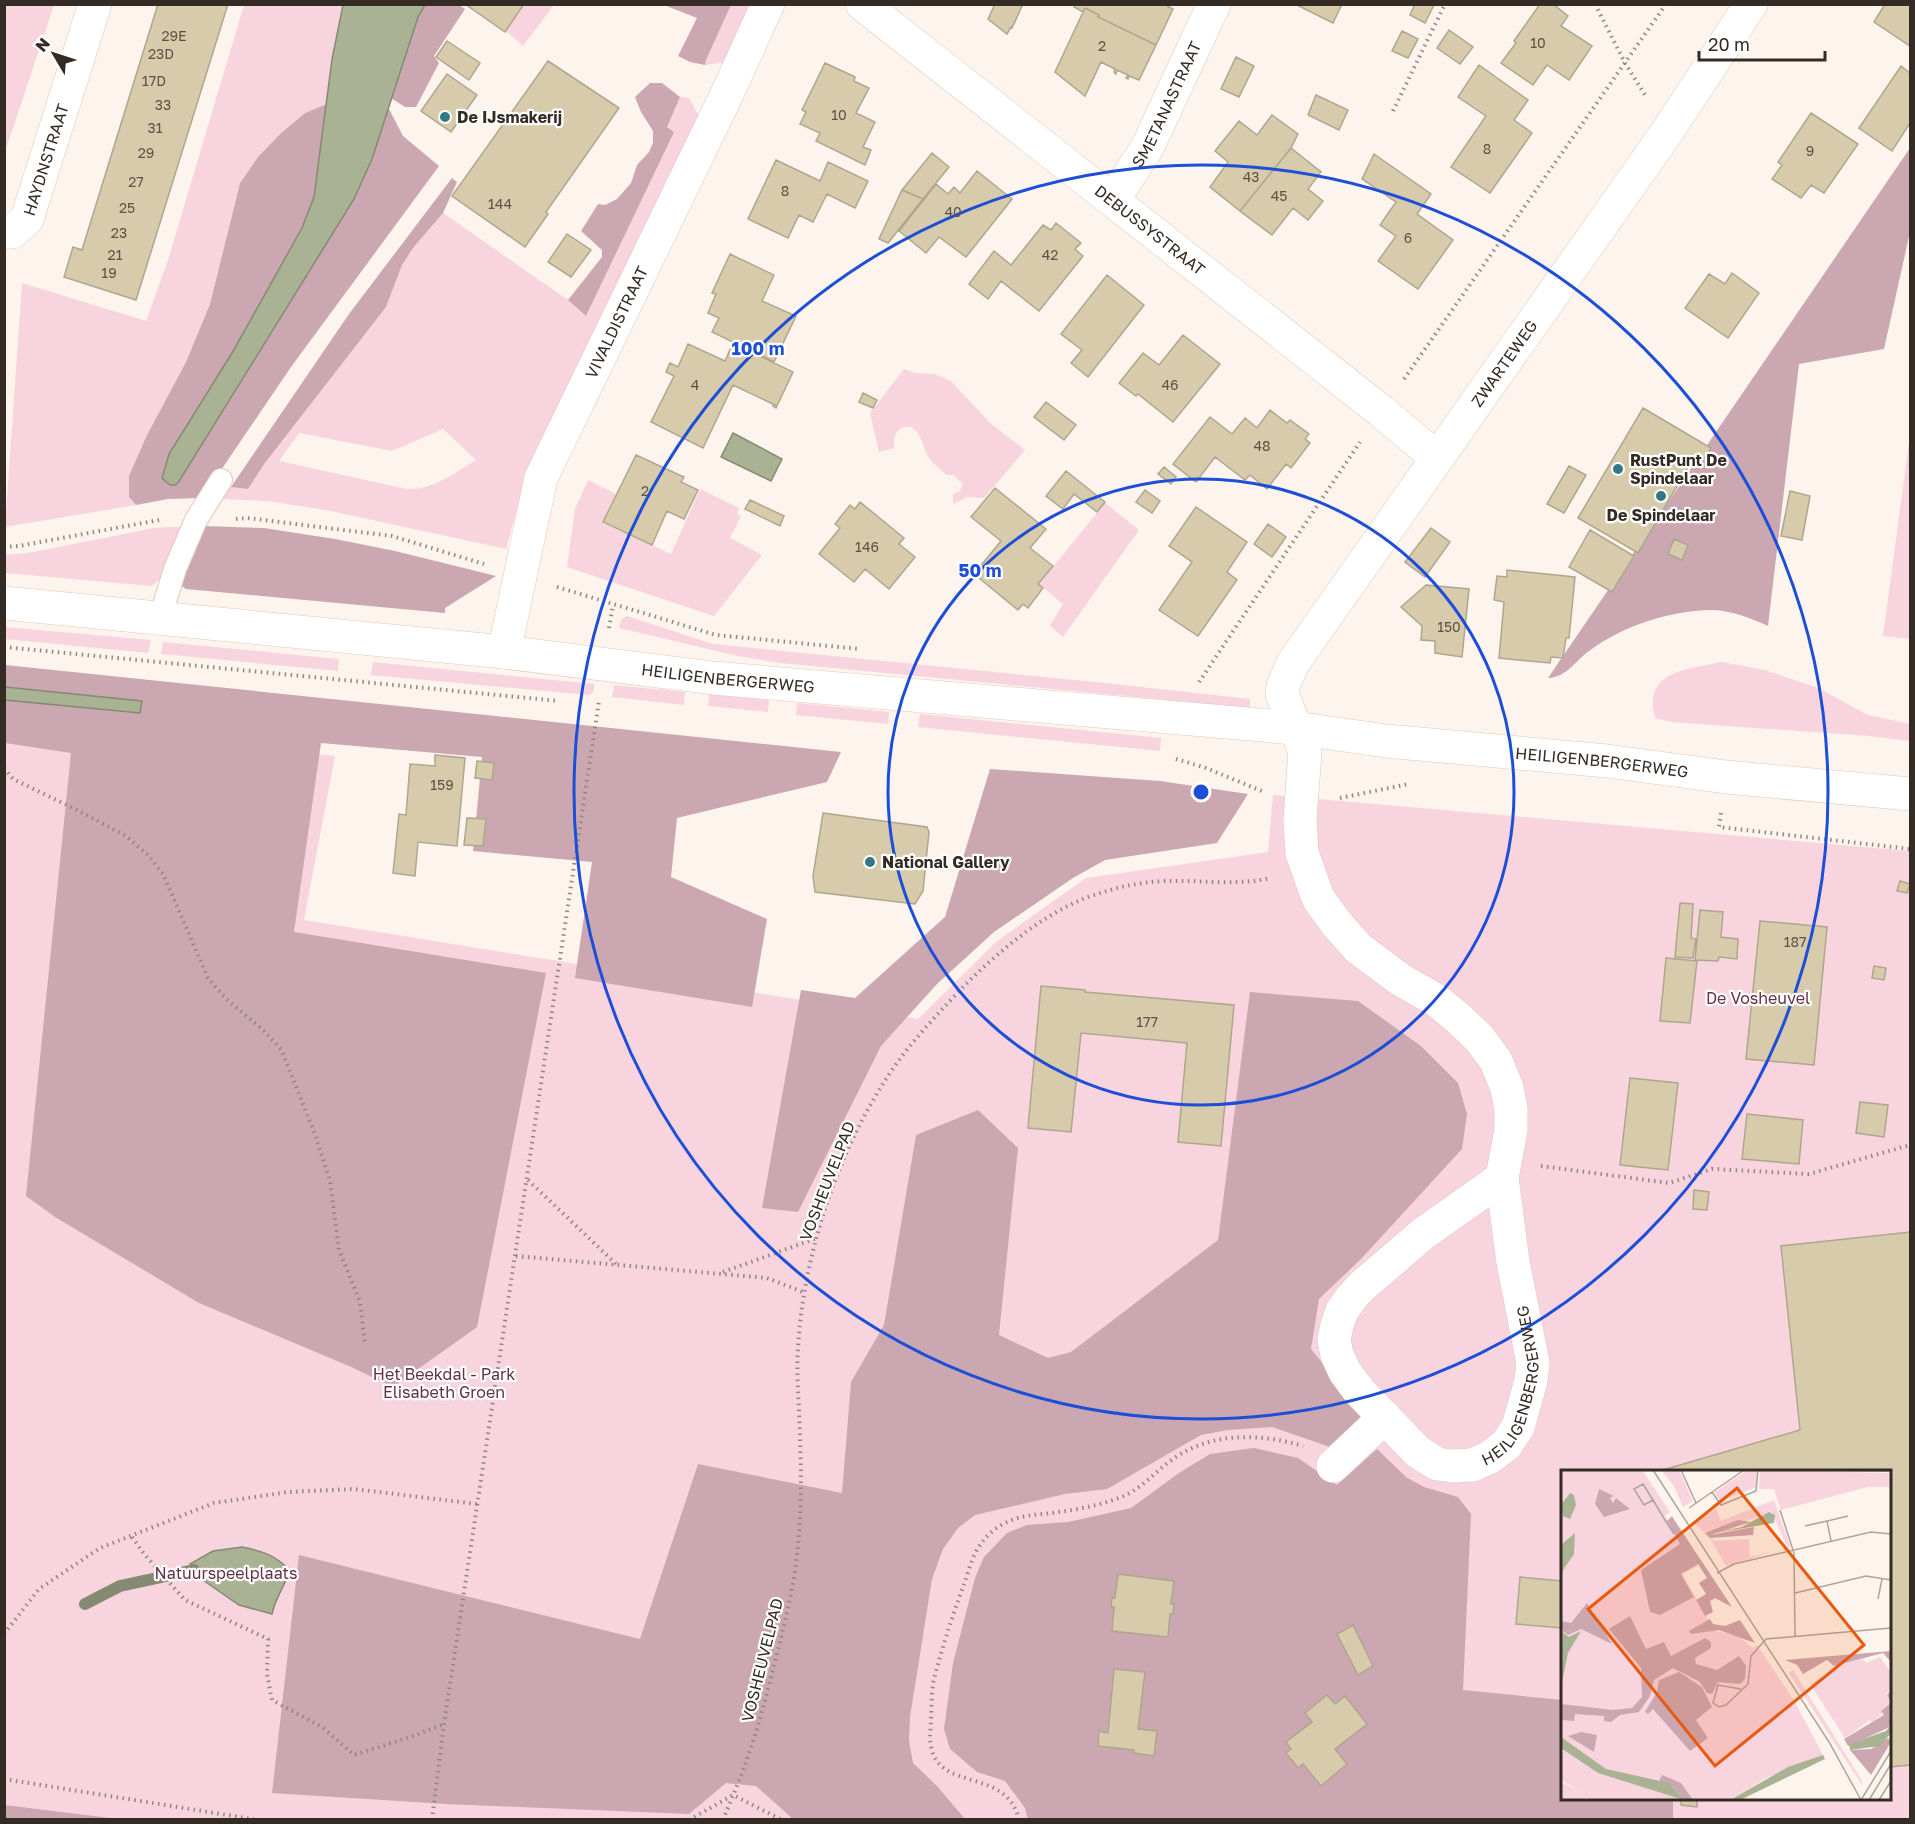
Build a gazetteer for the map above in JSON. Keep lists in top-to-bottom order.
{
  "streets": {
    "street": [
      "SMETANASTRAAT",
      "HAYDNSTRAAT",
      "DEBUSSYSTRAAT",
      "VIVALDISTRAAT",
      "ZWARTEWEG",
      "HEILIGENBERGERWEG"
    ],
    "path": ["VOSHEUVELPAD"]
  },
  "crossings": [
    ["SMETANASTRAAT", "DEBUSSYSTRAAT"],
    ["DEBUSSYSTRAAT", "ZWARTEWEG"],
    ["VIVALDISTRAAT", "HEILIGENBERGERWEG"],
    ["ZWARTEWEG", "HEILIGENBERGERWEG"],
    ["HEILIGENBERGERWEG", "VOSHEUVELPAD"]
  ],
  "parks": ["De Vosheuvel", "Het Beekdal - Park Elisabeth Groen", "Natuurspeelplaats"],
  "places": [
    "De IJsmakerij",
    "RustPunt De Spindelaar",
    "De Spindelaar",
    "National Gallery"
  ],
  "house_numbers": [
    "29E",
    "10",
    "2",
    "23D",
    "17D",
    "33",
    "10",
    "31",
    "8",
    "9",
    "29",
    "43",
    "27",
    "8",
    "45",
    "144",
    "25",
    "40",
    "23",
    "6",
    "21",
    "42",
    "19",
    "4",
    "46",
    "48",
    "2",
    "146",
    "150",
    "159",
    "187",
    "177"
  ],
  "scale_bar": "20 m",
  "north": "top left",
  "rings": ["100 m", "50 m"]
}
